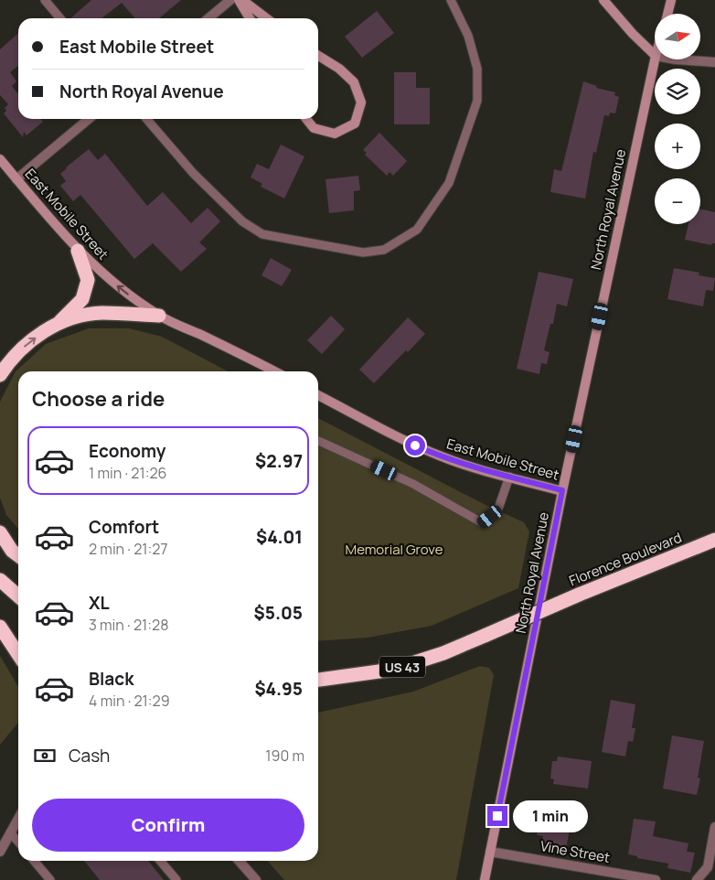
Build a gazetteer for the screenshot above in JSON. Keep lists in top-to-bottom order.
{
  "streets": {
    "highway": ["Florence Boulevard", "US 43"],
    "street": ["North Royal Avenue", "East Mobile Street", "Vine Street"]
  },
  "crossings": [
    ["North Royal Avenue", "East Mobile Street"],
    ["North Royal Avenue", "Vine Street"]
  ],
  "parks": ["Memorial Grove"],
  "north": "right",
  "page": {
    "map_buttons": ["+", "−"],
    "banner": ["East Mobile Street", "North Royal Avenue"],
    "heading": "Choose a ride",
    "list": [
      {
        "name": "Economy",
        "note": "1 min · 21:26",
        "value": "$2.97"
      },
      {
        "name": "Comfort",
        "note": "2 min · 21:27",
        "value": "$4.01"
      },
      {
        "name": "XL",
        "note": "3 min · 21:28",
        "value": "$5.05"
      },
      {
        "name": "Black",
        "note": "4 min · 21:29",
        "value": "$4.95"
      }
    ],
    "pay": ["Cash", "190 m"],
    "buttons": "Confirm",
    "bubble": "1 min"
  }
}
